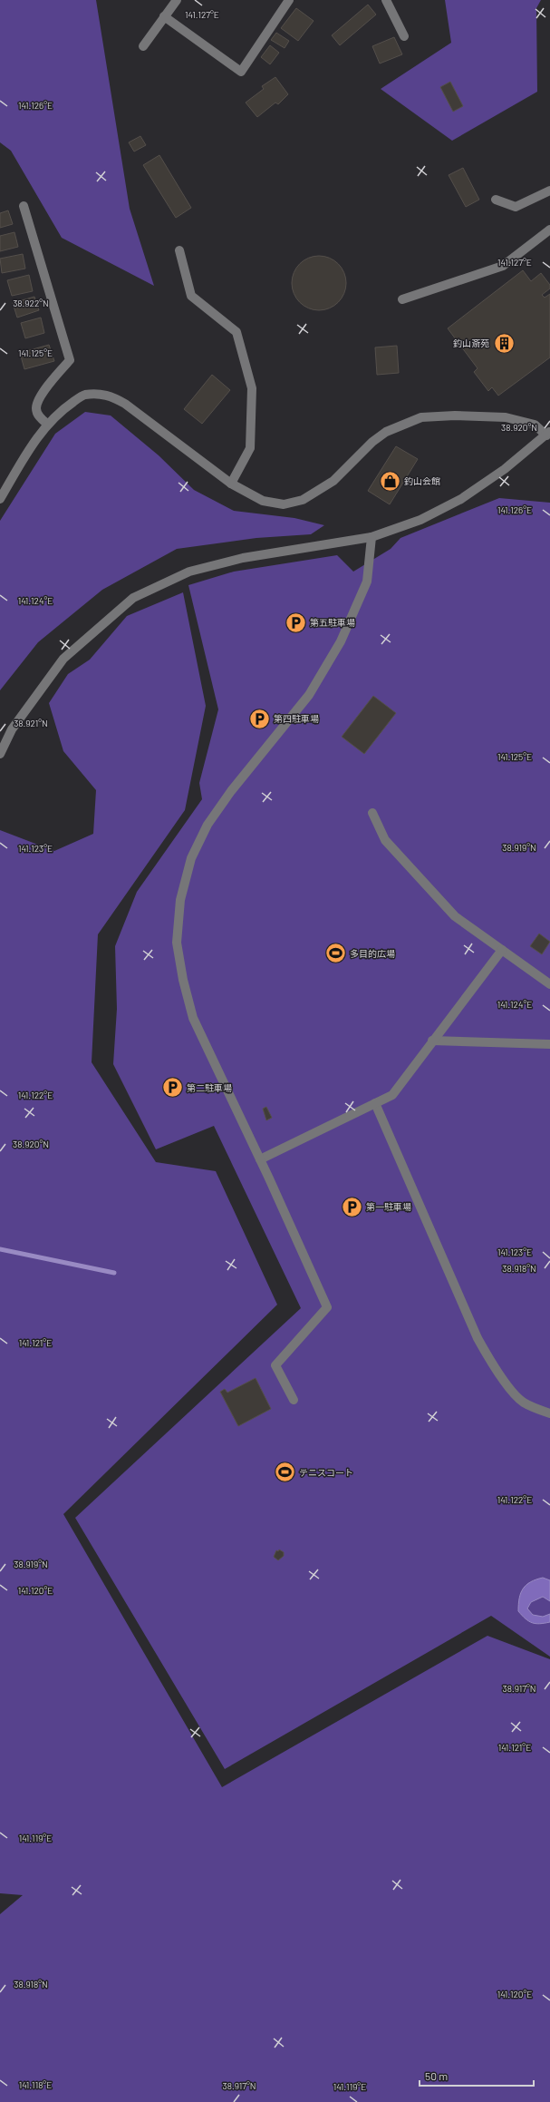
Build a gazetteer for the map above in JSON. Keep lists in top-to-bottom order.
{
  "places": {
    "building": ["釣山斎苑"],
    "shop": ["釣山会館"],
    "parking": [
      "第五駐車場",
      "第四駐車場",
      "第二駐車場",
      "第一駐車場"
    ],
    "sports": ["多目的広場", "テニスコート"]
  },
  "scale_bar": "50 m",
  "coordinates": [
    "141.127°E",
    "141.126°E",
    "38.922°N",
    "141.125°E",
    "38.920°N",
    "141.124°E",
    "38.921°N",
    "38.919°N",
    "141.123°E",
    "141.122°E",
    "38.918°N",
    "141.121°E",
    "141.120°E",
    "38.917°N",
    "141.119°E",
    "141.118°E"
  ]
}
